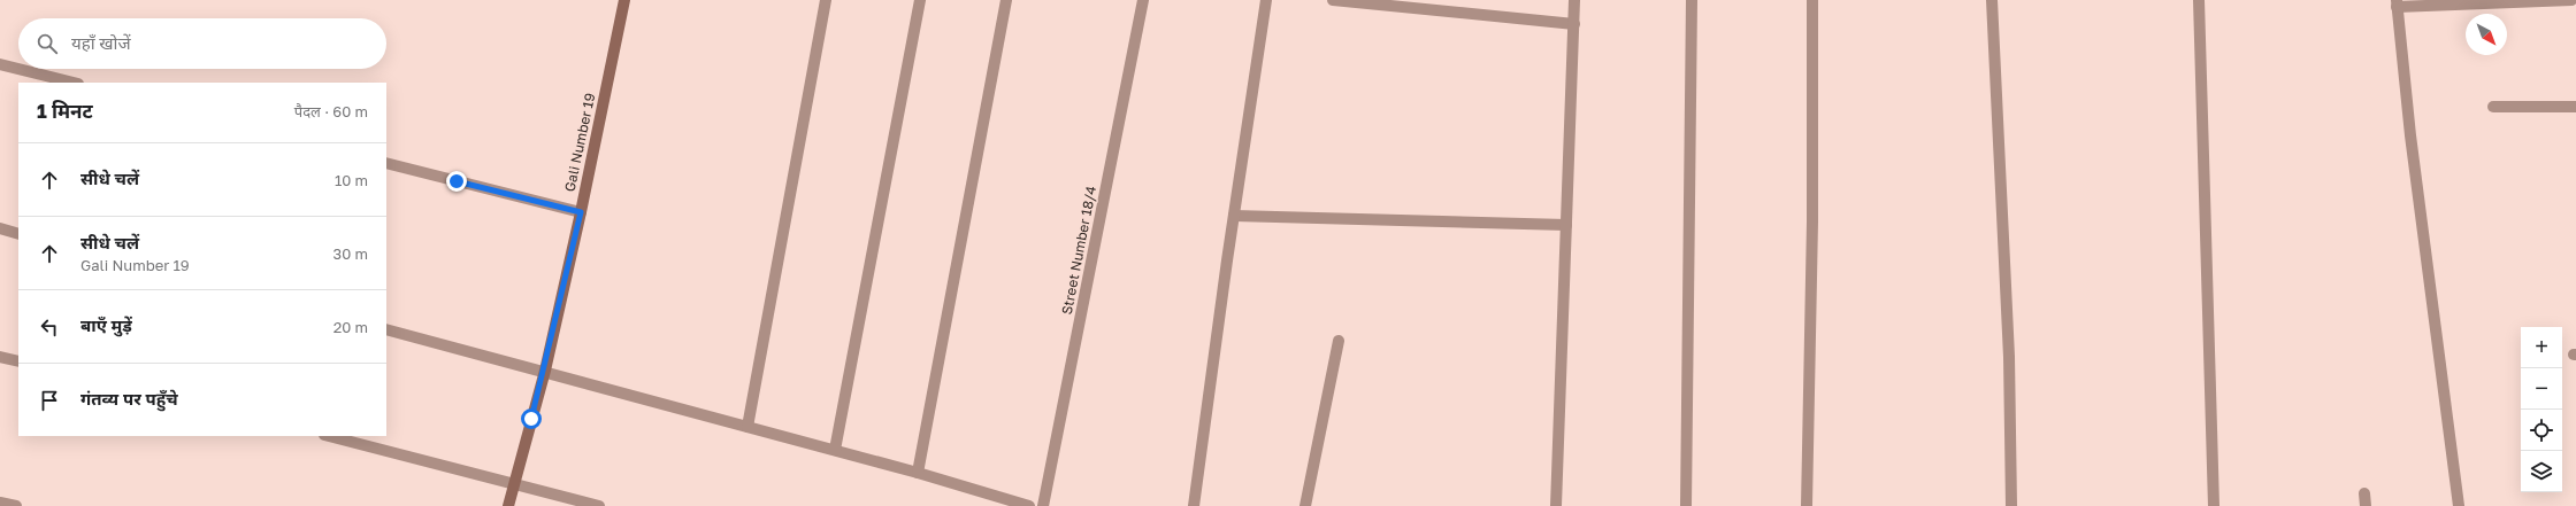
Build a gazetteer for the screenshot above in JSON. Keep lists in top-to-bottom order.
{
  "streets": {
    "street": ["Gali Number 19", "Street Number 18/4"]
  },
  "north": "bottom right",
  "page": {
    "search": "यहाँ खोजें",
    "heading": ["1 मिनट", "पैदल · 60 m"],
    "list": [
      ["सीधे चलें", "10 m"],
      ["सीधे चलें", "Gali Number 19", "30 m"],
      ["बाएँ मुड़ें", "20 m"],
      "गंतव्य पर पहुँचे"
    ],
    "map_buttons": ["+", "−"]
  }
}
